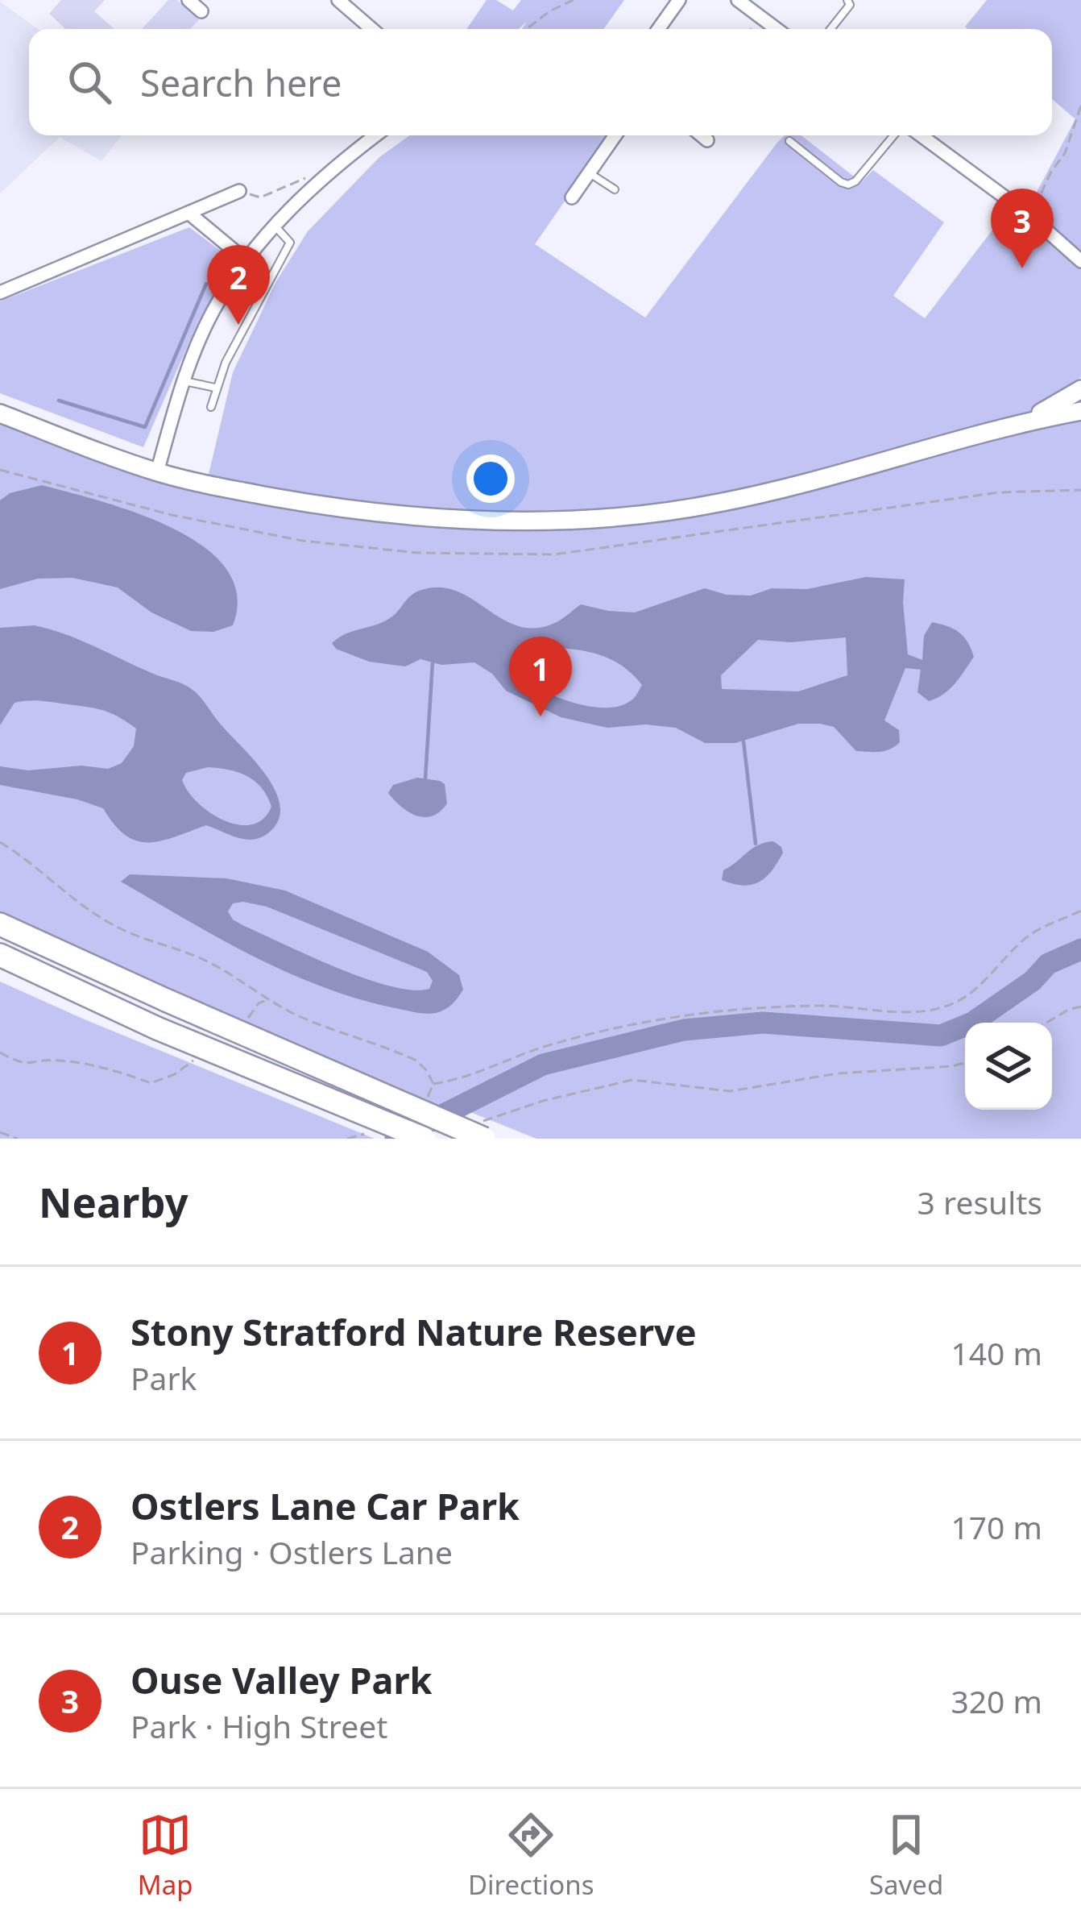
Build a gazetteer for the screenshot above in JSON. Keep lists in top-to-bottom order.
{
  "page": {
    "search": "Search here",
    "pins": ["3", "2", "1"],
    "heading": ["Nearby", "3 results"],
    "list": [
      {
        "mark": "1",
        "name": "Stony Stratford Nature Reserve",
        "note": "Park",
        "value": "140 m"
      },
      {
        "mark": "2",
        "name": "Ostlers Lane Car Park",
        "note": "Parking · Ostlers Lane",
        "value": "170 m"
      },
      {
        "mark": "3",
        "name": "Ouse Valley Park",
        "note": "Park · High Street",
        "value": "320 m"
      }
    ],
    "nav": ["Map", "Directions", "Saved"]
  }
}
